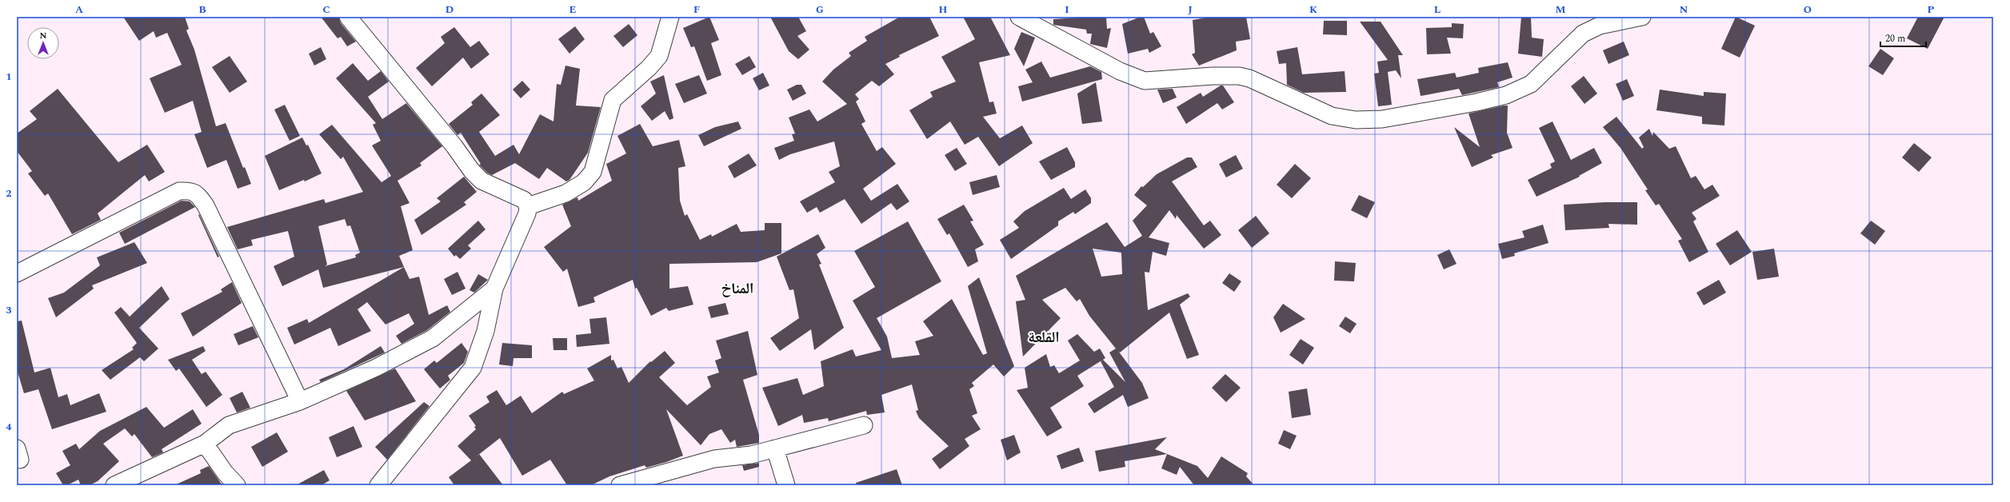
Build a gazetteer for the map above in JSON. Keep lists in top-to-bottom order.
{
  "districts": ["المناخ", "القلعة"],
  "scale_bar": "20 m",
  "north": "top",
  "grid": {
    "columns": [
      "A",
      "B",
      "C",
      "D",
      "E",
      "F",
      "G",
      "H",
      "I",
      "J",
      "K",
      "L",
      "M",
      "N",
      "O",
      "P"
    ],
    "rows": [
      "1",
      "2",
      "3",
      "4"
    ]
  }
}
